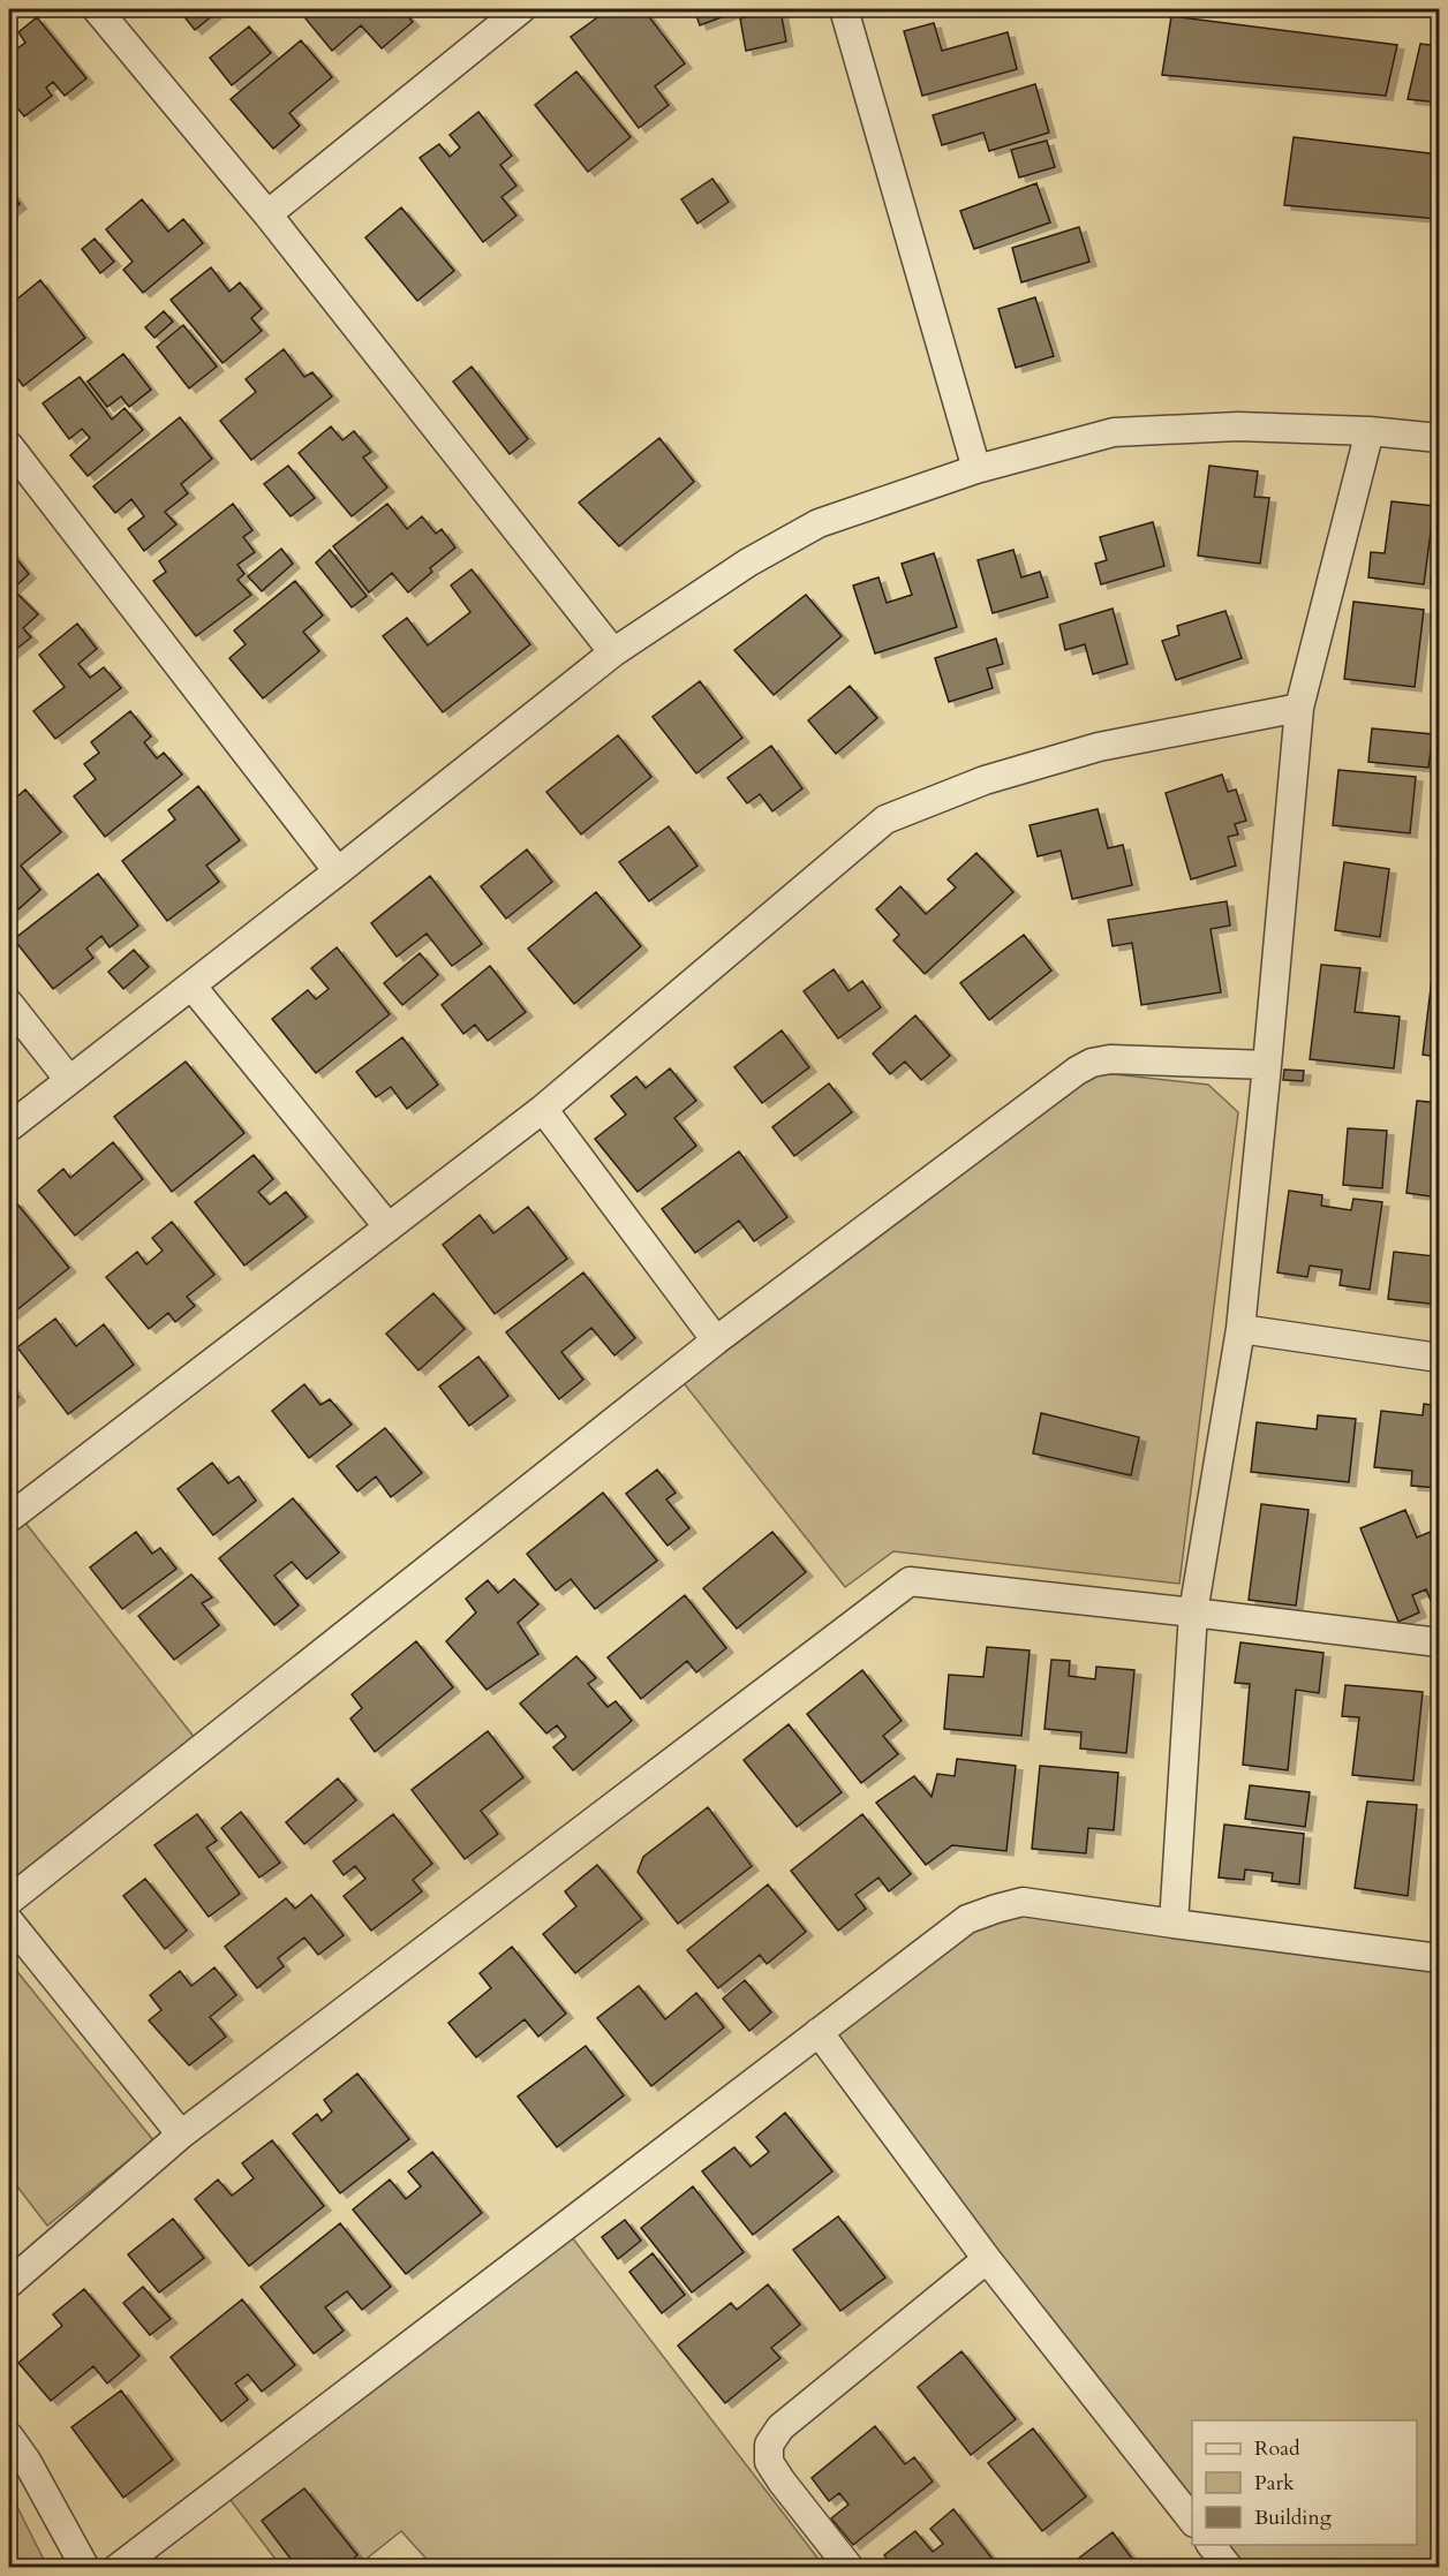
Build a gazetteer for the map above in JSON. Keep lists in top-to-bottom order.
{
  "legend": ["Road", "Park", "Building"]
}
